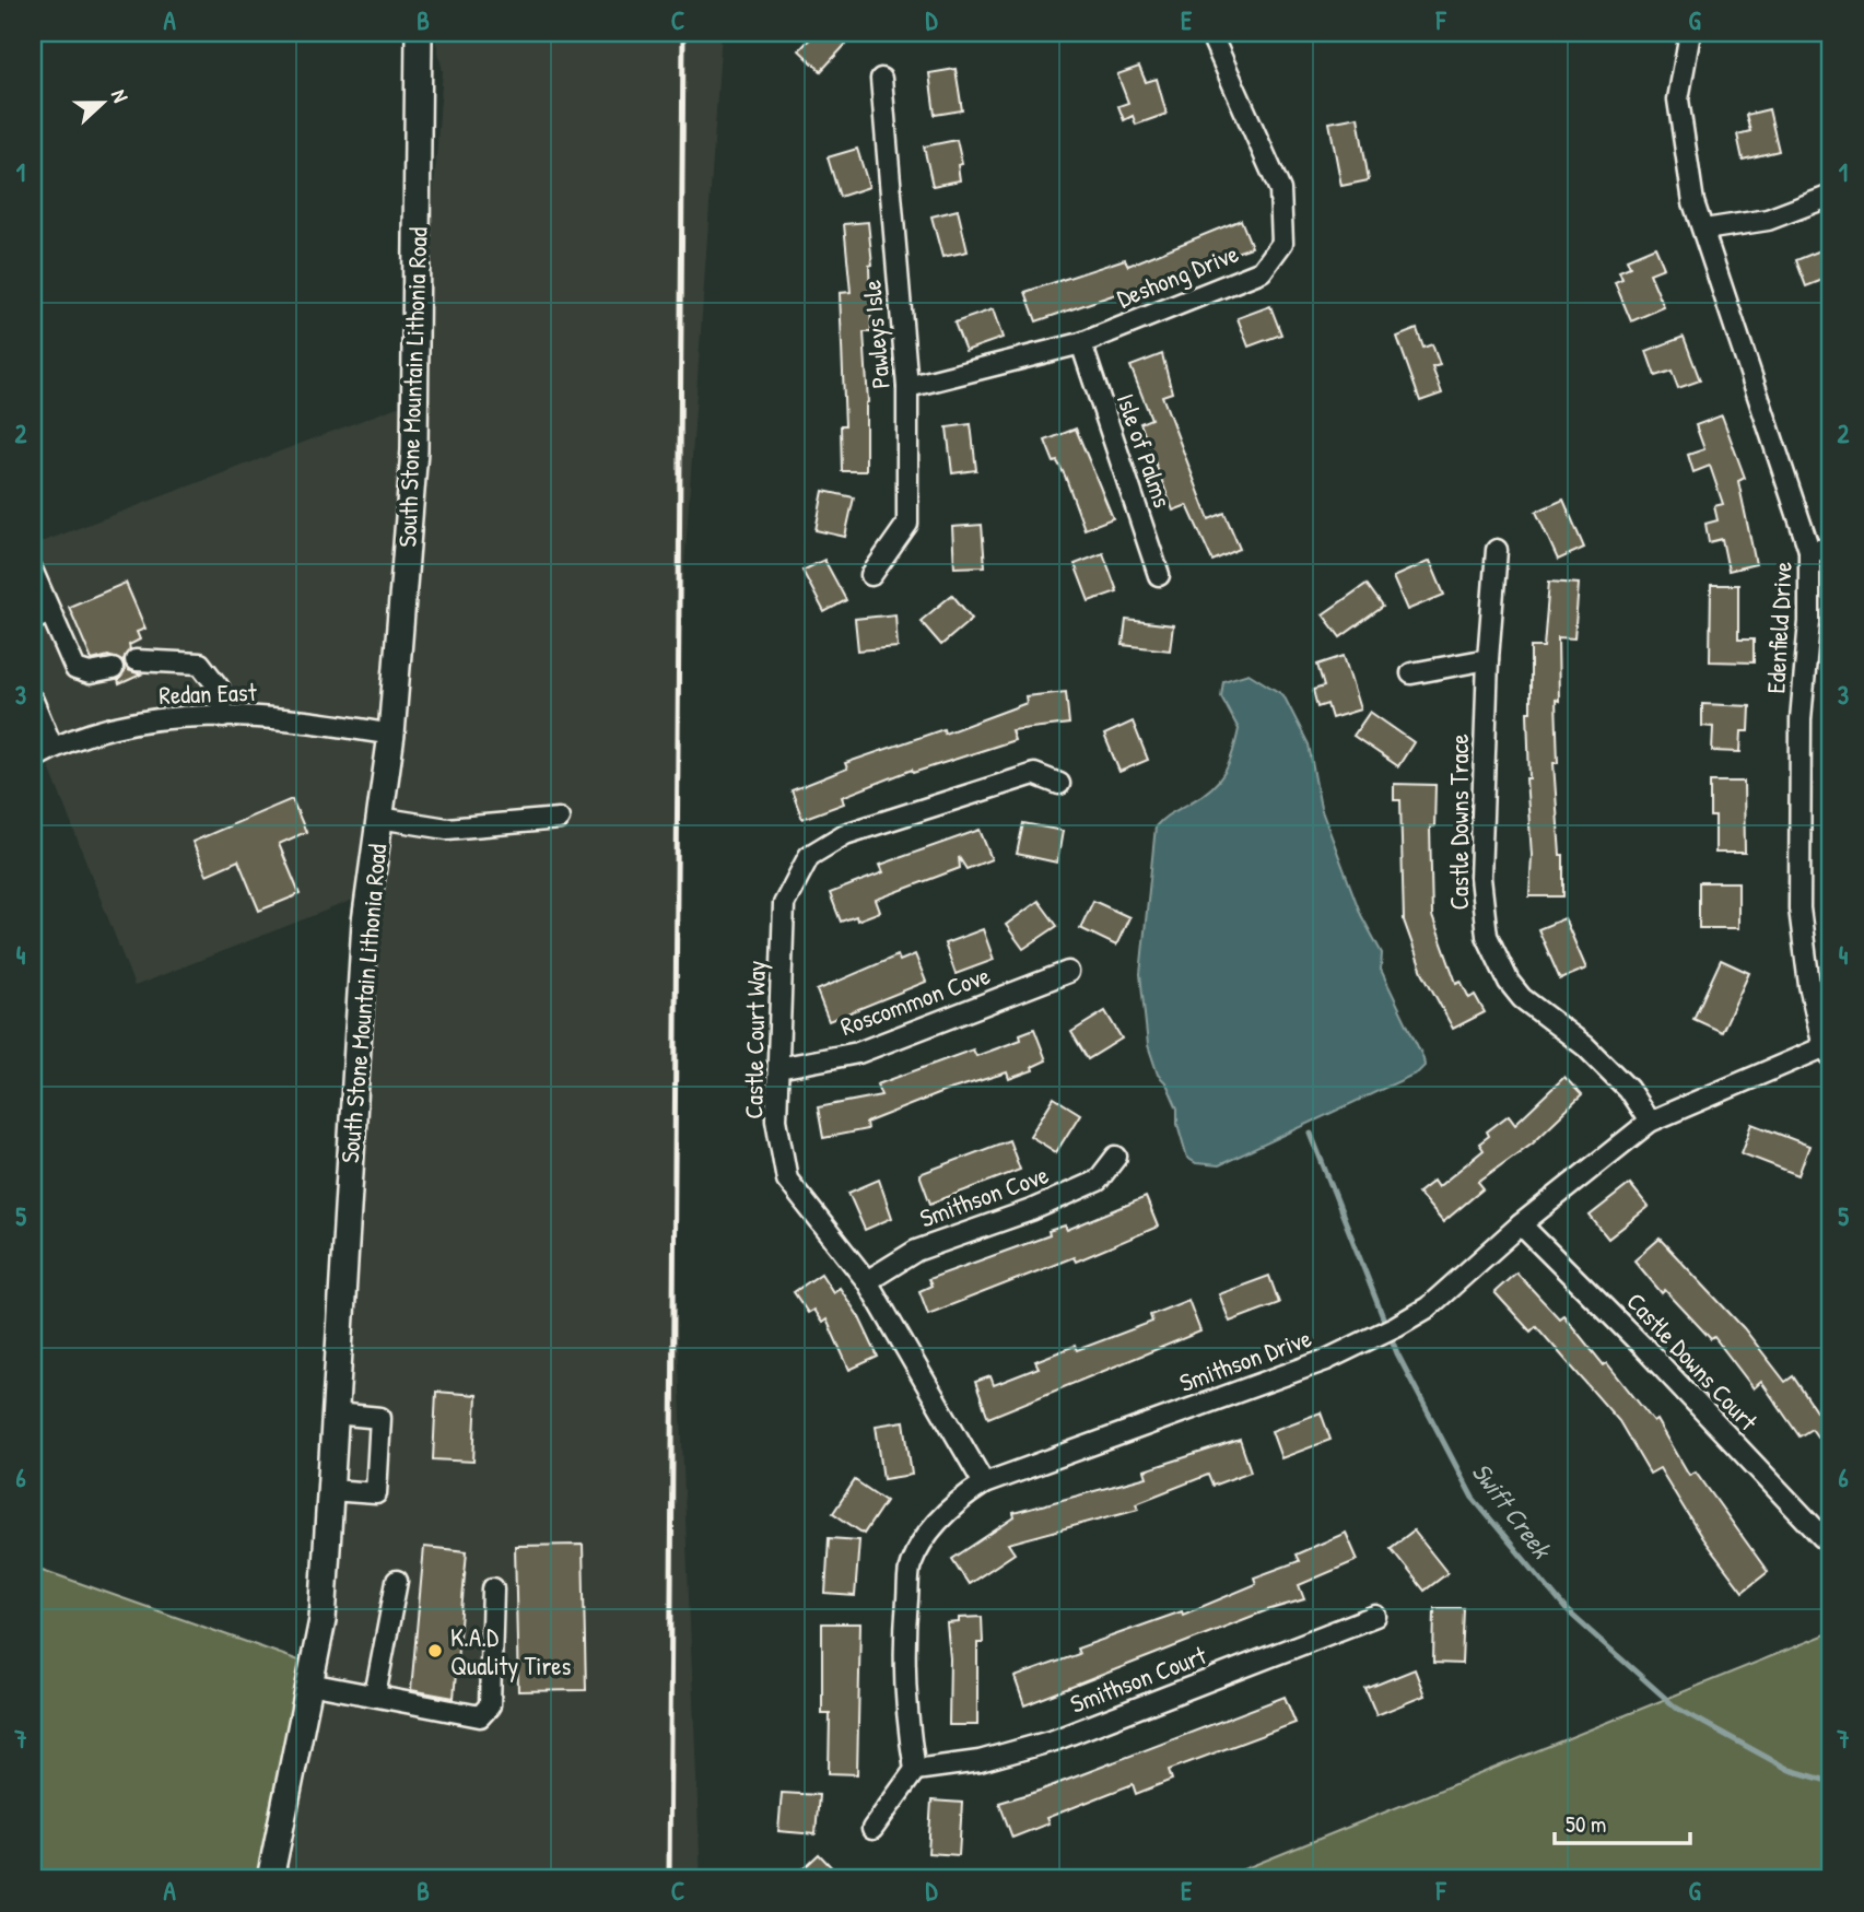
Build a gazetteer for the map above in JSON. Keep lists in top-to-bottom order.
{
  "streets": {
    "main road": ["South Stone Mountain Lithonia Road"],
    "street": [
      "Deshong Drive",
      "Pawleys Isle",
      "Isle of Palms",
      "Edenfield Drive",
      "Redan East",
      "Castle Downs Trace",
      "Roscommon Cove",
      "Castle Court Way",
      "Smithson Cove",
      "Smithson Drive",
      "Castle Downs Court",
      "Smithson Court"
    ]
  },
  "crossings": [
    ["Deshong Drive", "Pawleys Isle"],
    ["Deshong Drive", "Isle of Palms"],
    ["South Stone Mountain Lithonia Road", "Redan East"],
    ["Edenfield Drive", "Smithson Drive"],
    ["Castle Downs Trace", "Smithson Drive"],
    ["Roscommon Cove", "Castle Court Way"],
    ["Castle Court Way", "Smithson Cove"],
    ["Castle Court Way", "Smithson Drive"],
    ["Smithson Drive", "Castle Downs Court"],
    ["Smithson Drive", "Smithson Court"]
  ],
  "water": ["Swift Creek"],
  "places": ["K.A.D Quality Tires"],
  "scale_bar": "50 m",
  "north": "right",
  "grid": {
    "columns": [
      "A",
      "B",
      "C",
      "D",
      "E",
      "F",
      "G"
    ],
    "rows": [
      "1",
      "2",
      "3",
      "4",
      "5",
      "6",
      "7"
    ]
  }
}
